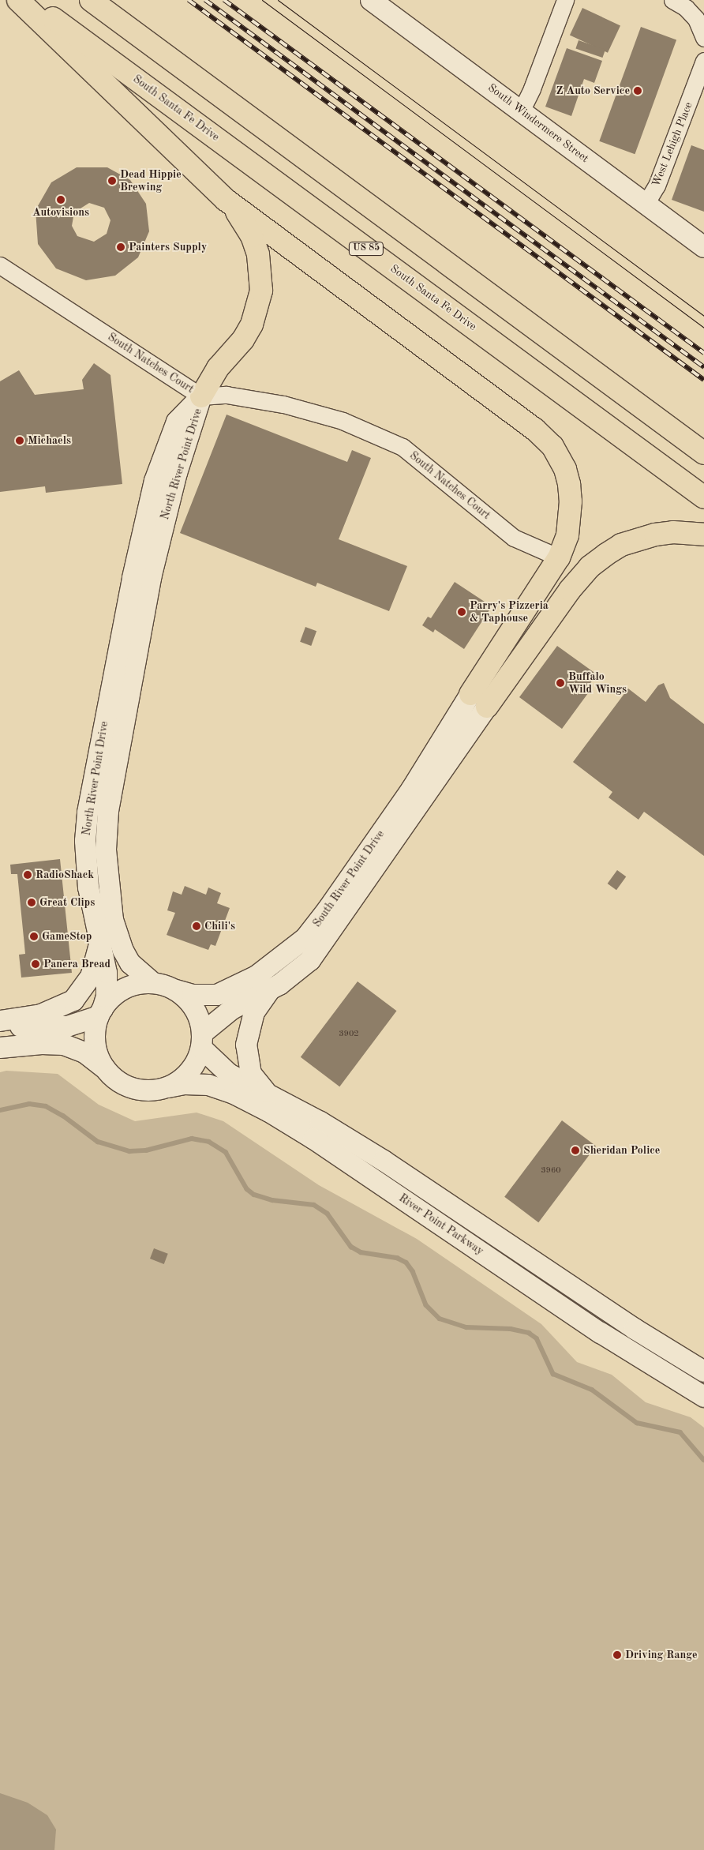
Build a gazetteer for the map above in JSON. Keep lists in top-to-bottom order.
{
  "streets": {
    "highway": ["South Santa Fe Drive", "US 85"],
    "street": [
      "South Windermere Street",
      "West Lehigh Place",
      "South Natches Court",
      "North River Point Drive",
      "South River Point Drive",
      "River Point Parkway"
    ]
  },
  "crossings": [
    ["South Windermere Street", "West Lehigh Place"],
    ["South Natches Court", "North River Point Drive"],
    ["North River Point Drive", "South River Point Drive"],
    ["North River Point Drive", "River Point Parkway"],
    ["South River Point Drive", "River Point Parkway"]
  ],
  "places": [
    "Z Auto Service",
    "Dead Hippie Brewing",
    "Autovisions",
    "Painters Supply",
    "Michaels",
    "Parry's Pizzeria & Taphouse",
    "Buffalo Wild Wings",
    "RadioShack",
    "Great Clips",
    "Chili's",
    "GameStop",
    "Panera Bread",
    "Sheridan Police",
    "Driving Range"
  ],
  "house_numbers": ["3902", "3960"]
}
